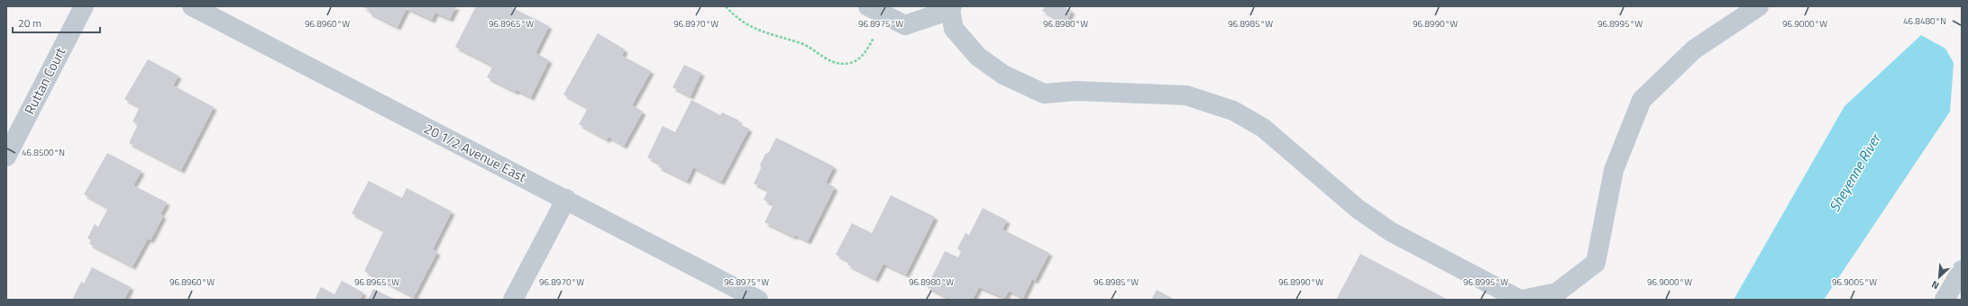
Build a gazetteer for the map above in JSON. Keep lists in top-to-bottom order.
{
  "streets": {
    "street": ["Ruttan Court", "20 1/2 Avenue East"]
  },
  "water": ["Sheyenne River"],
  "scale_bar": "20 m",
  "north": "bottom left",
  "coordinates": [
    "46.8480°N",
    "96.8990°W",
    "96.8995°W",
    "96.8960°W",
    "96.8965°W",
    "96.8970°W",
    "96.8975°W",
    "96.8980°W",
    "96.8985°W",
    "96.9000°W",
    "46.8500°N",
    "96.9005°W"
  ]
}
